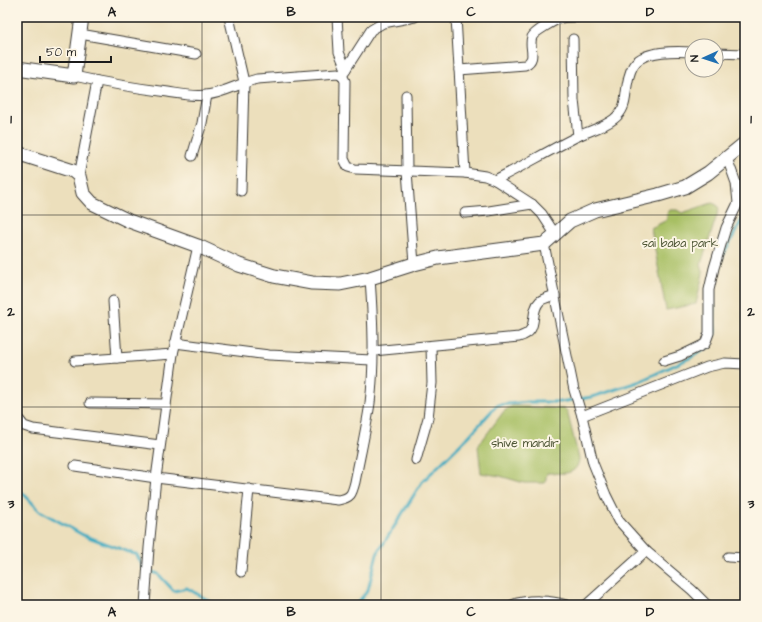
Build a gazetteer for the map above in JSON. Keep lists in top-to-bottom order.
{
  "parks": ["sai baba park", "shive mandir"],
  "scale_bar": "50 m",
  "north": "left",
  "grid": {
    "columns": [
      "A",
      "B",
      "C",
      "D"
    ],
    "rows": ["1", "2", "3"]
  }
}
